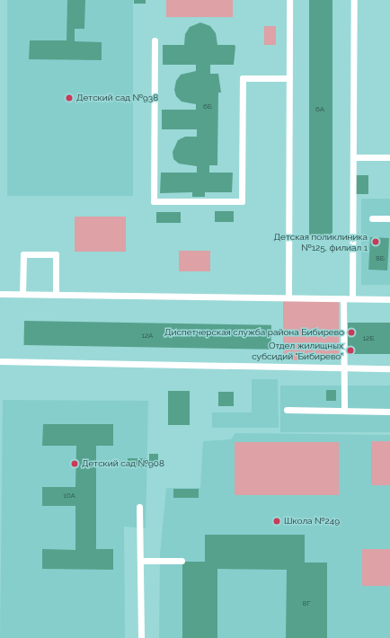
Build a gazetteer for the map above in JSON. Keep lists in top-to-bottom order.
{
  "places": [
    "Детский сад №938",
    "Детская поликлиника №125, филиал 1",
    "Диспетчерская служба района Бибирево",
    "Отдел жилищных субсидий \"Бибирево\"",
    "Детский сад №908",
    "Школа №249"
  ],
  "house_numbers": [
    "6Б",
    "6А",
    "8Б",
    "12А",
    "12Б",
    "10А",
    "8Г"
  ]
}
